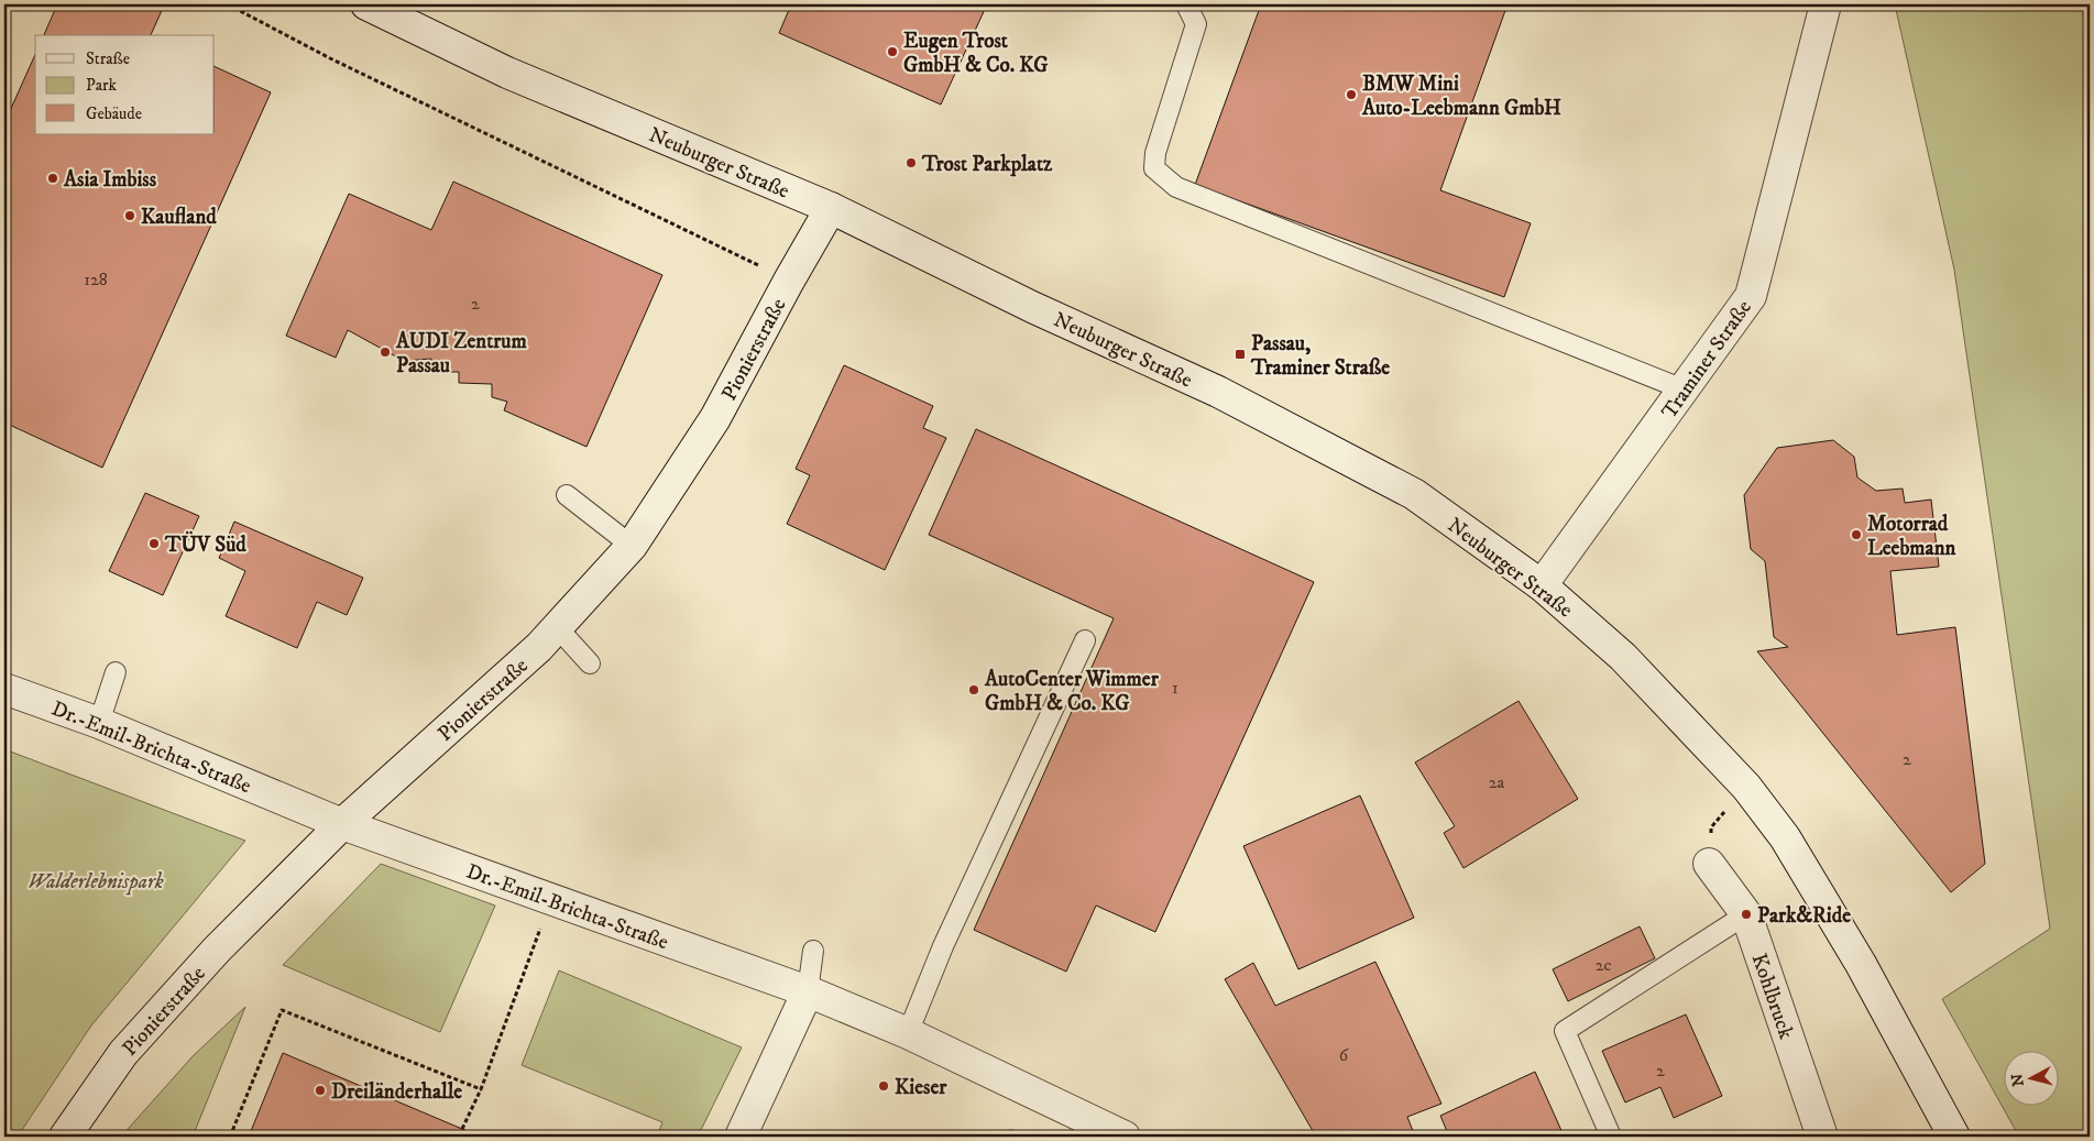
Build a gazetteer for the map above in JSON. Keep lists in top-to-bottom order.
{
  "streets": {
    "street": [
      "Neuburger Straße",
      "Pionierstraße",
      "Traminer Straße",
      "Dr.-Emil-Brichta-Straße",
      "Kohlbruck"
    ]
  },
  "crossings": [
    ["Neuburger Straße", "Pionierstraße"],
    ["Neuburger Straße", "Traminer Straße"],
    ["Pionierstraße", "Dr.-Emil-Brichta-Straße"]
  ],
  "parks": ["Walderlebnispark"],
  "places": {
    "other": [
      "Eugen Trost GmbH & Co. KG",
      "BMW Mini Auto-Leebmann GmbH",
      "Trost Parkplatz",
      "Asia Imbiss",
      "Kaufland",
      "AUDI Zentrum Passau",
      "Motorrad Leebmann",
      "TÜV Süd",
      "AutoCenter Wimmer GmbH & Co. KG",
      "Park&Ride",
      "Kieser",
      "Dreiländerhalle"
    ],
    "transit": ["Passau, Traminer Straße"]
  },
  "house_numbers": [
    "128",
    "2",
    "1",
    "2",
    "2a",
    "2c",
    "6",
    "2"
  ],
  "legend": ["Straße", "Park", "Gebäude"],
  "north": "left"
}
